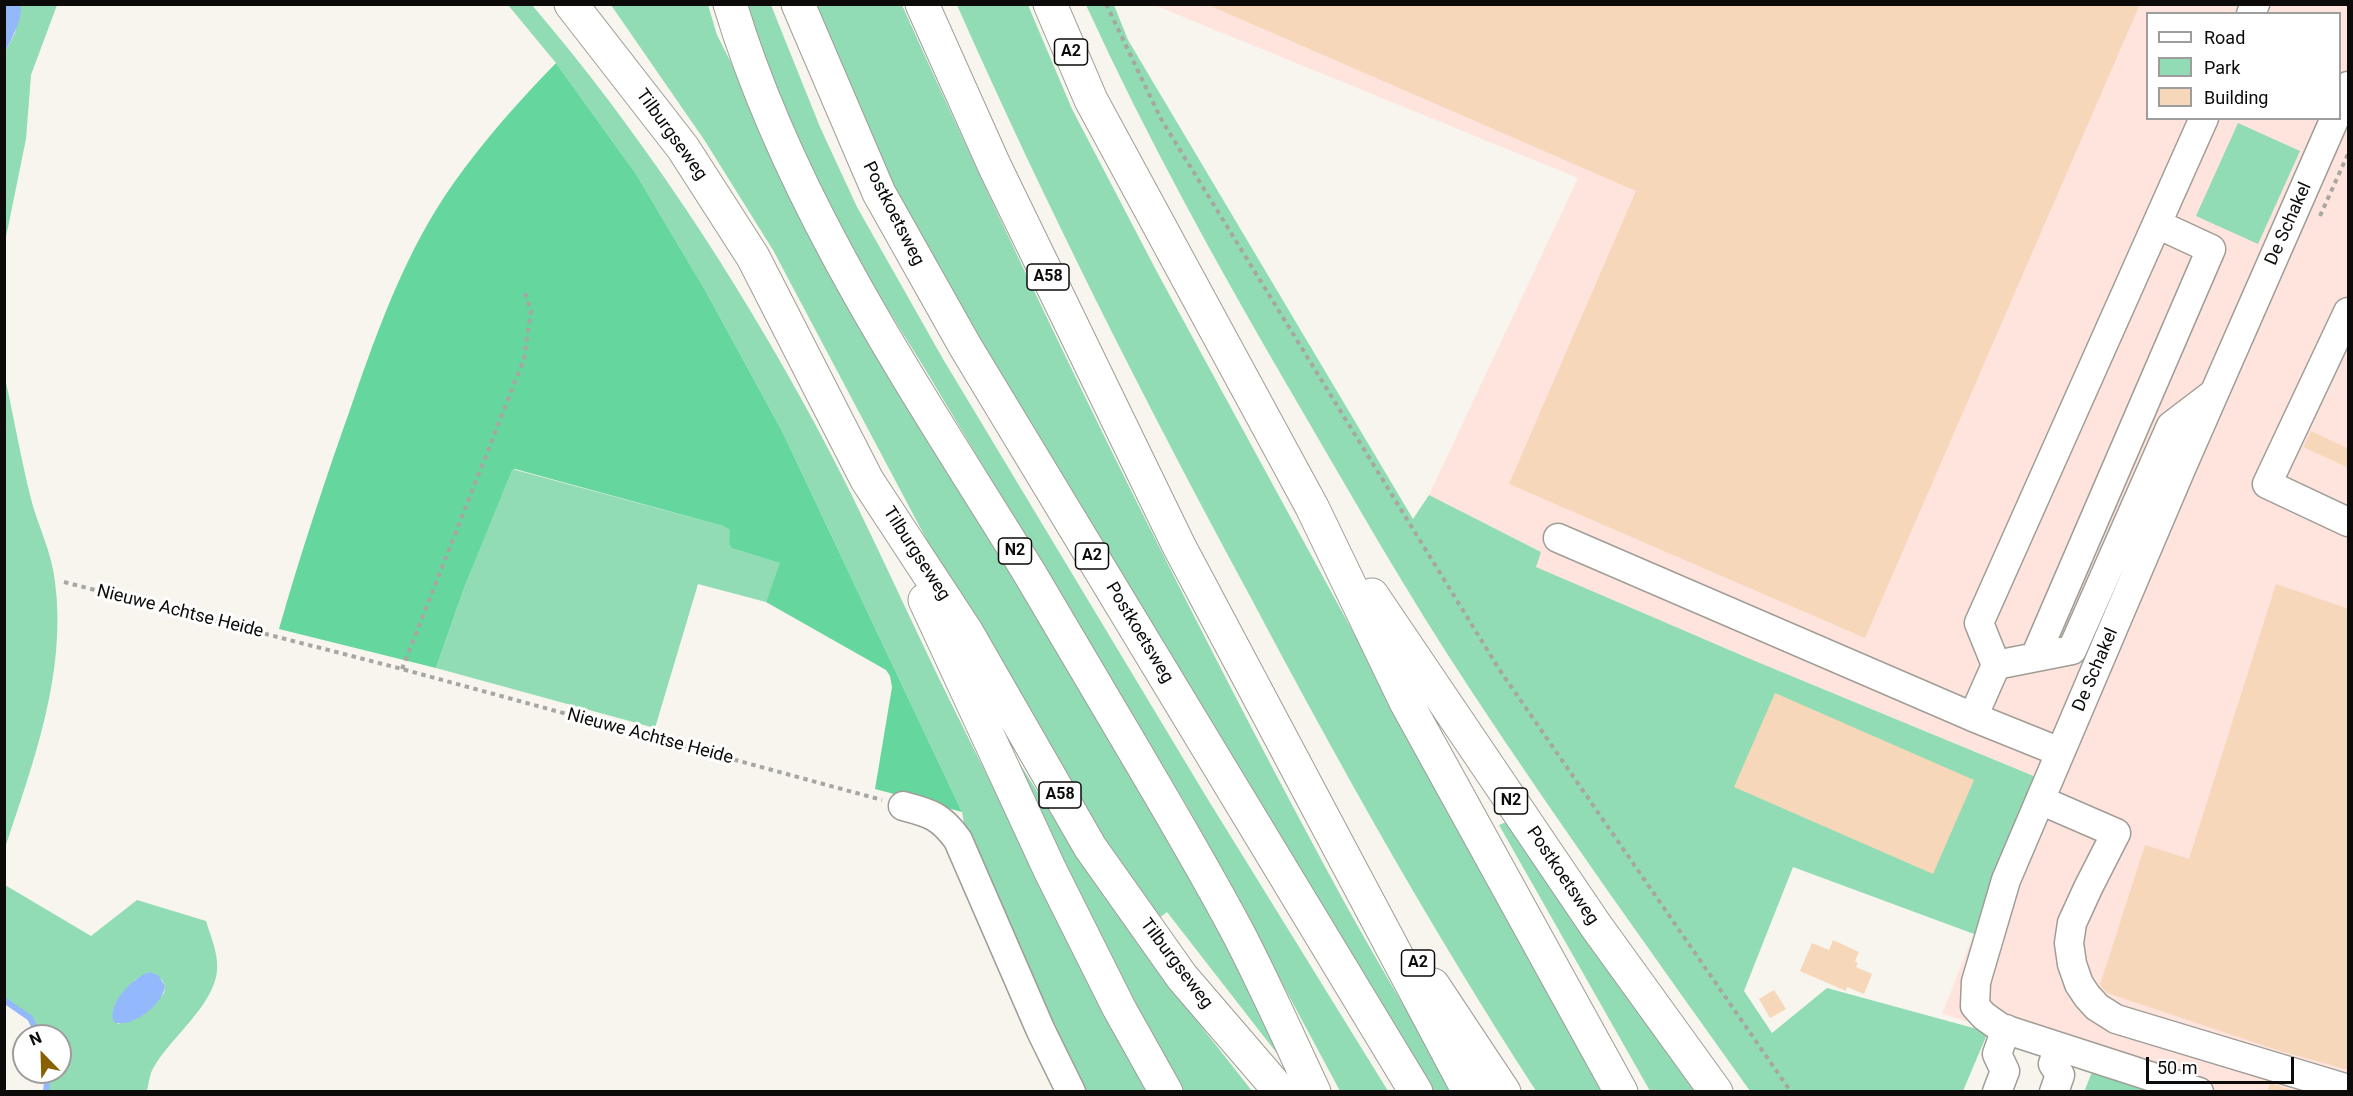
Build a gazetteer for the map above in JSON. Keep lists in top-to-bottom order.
{
  "streets": {
    "highway": [
      "A2",
      "Tilburgseweg",
      "Postkoetsweg",
      "A58",
      "N2"
    ],
    "street": ["De Schakel"],
    "path": ["Nieuwe Achtse Heide"]
  },
  "crossings": [
    ["A2", "A58"],
    ["Tilburgseweg", "A58"]
  ],
  "legend": ["Road", "Park", "Building"],
  "scale_bar": "50 m",
  "north": "top left"
}
